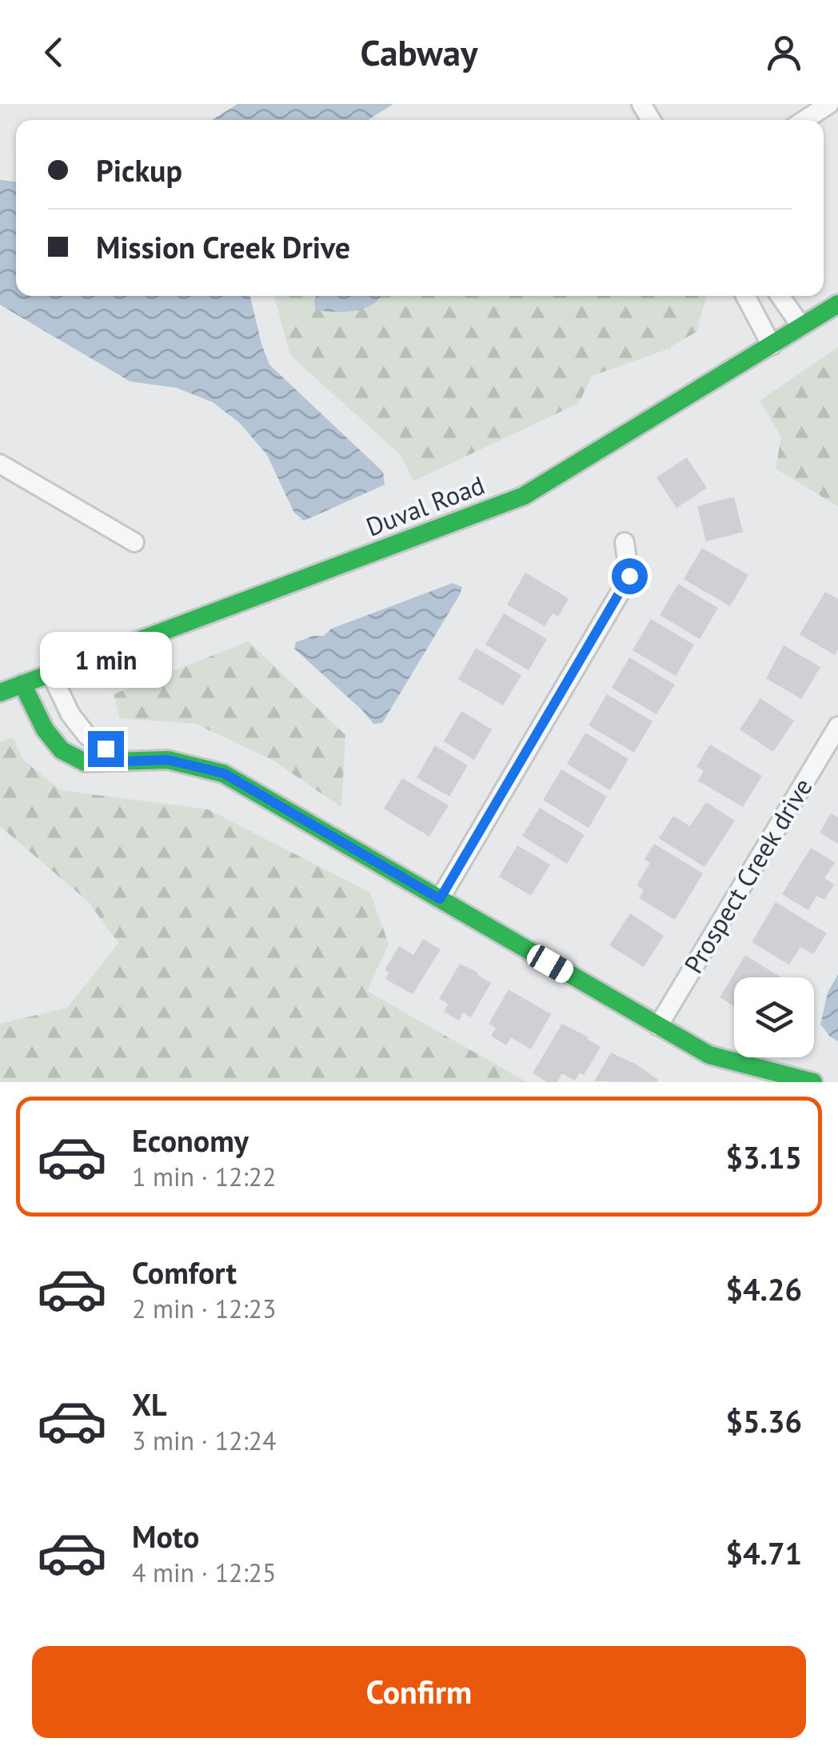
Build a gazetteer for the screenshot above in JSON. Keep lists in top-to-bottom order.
{
  "streets": {
    "main road": ["Duval Road"],
    "street": ["Prospect Creek drive"]
  },
  "page": {
    "header": "Cabway",
    "banner": ["Pickup", "Mission Creek Drive"],
    "bubble": "1 min",
    "list": [
      {
        "name": "Economy",
        "note": "1 min · 12:22",
        "value": "$3.15"
      },
      {
        "name": "Comfort",
        "note": "2 min · 12:23",
        "value": "$4.26"
      },
      {
        "name": "XL",
        "note": "3 min · 12:24",
        "value": "$5.36"
      },
      {
        "name": "Moto",
        "note": "4 min · 12:25",
        "value": "$4.71"
      }
    ],
    "buttons": "Confirm"
  }
}
